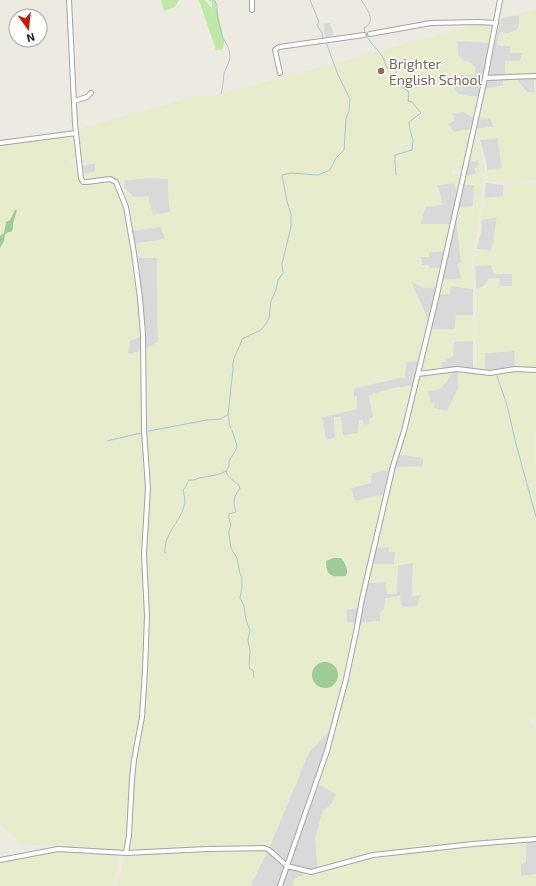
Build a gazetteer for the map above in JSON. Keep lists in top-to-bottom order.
{
  "places": ["Brighter English School"],
  "north": "bottom"
}
